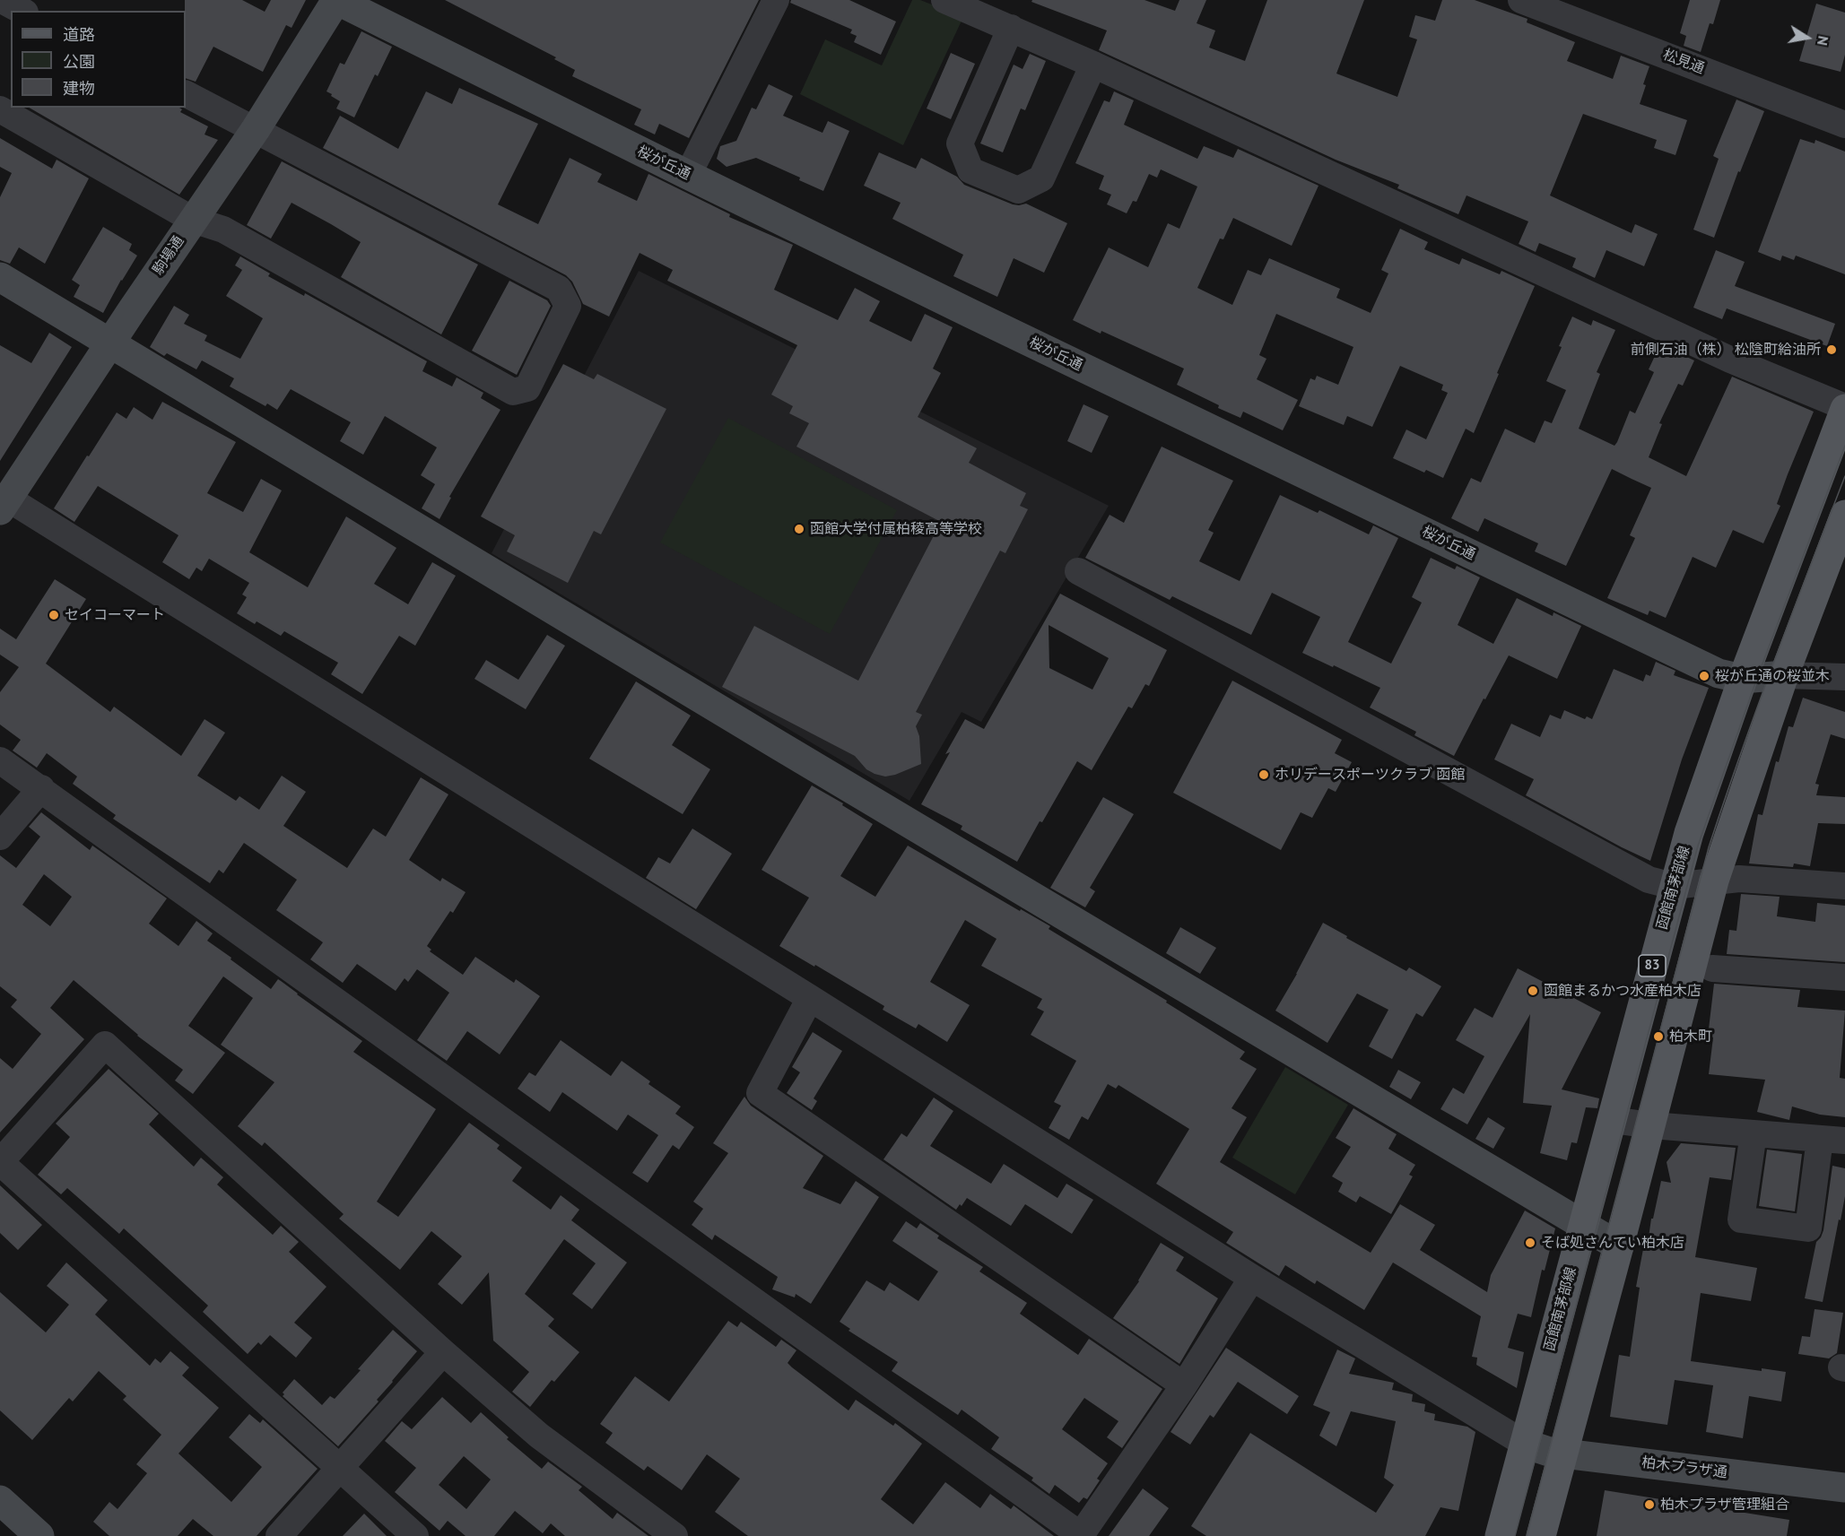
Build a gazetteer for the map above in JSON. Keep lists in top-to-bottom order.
{
  "streets": {
    "main road": ["函館南茅部線", "83"],
    "street": [
      "松見通",
      "桜が丘通",
      "駒場通",
      "柏木プラザ通"
    ]
  },
  "crossings": [
    ["桜が丘通", "駒場通"],
    ["桜が丘通", "函館南茅部線"],
    ["函館南茅部線", "柏木プラザ通"]
  ],
  "places": [
    "前側石油（株） 松陰町給油所",
    "函館大学付属柏稜高等学校",
    "セイコーマート",
    "桜が丘通の桜並木",
    "ホリデースポーツクラブ 函館",
    "函館まるかつ水産柏木店",
    "柏木町",
    "そば処さんてい柏木店",
    "柏木プラザ管理組合"
  ],
  "legend": ["道路", "公園", "建物"],
  "north": "right"
}
